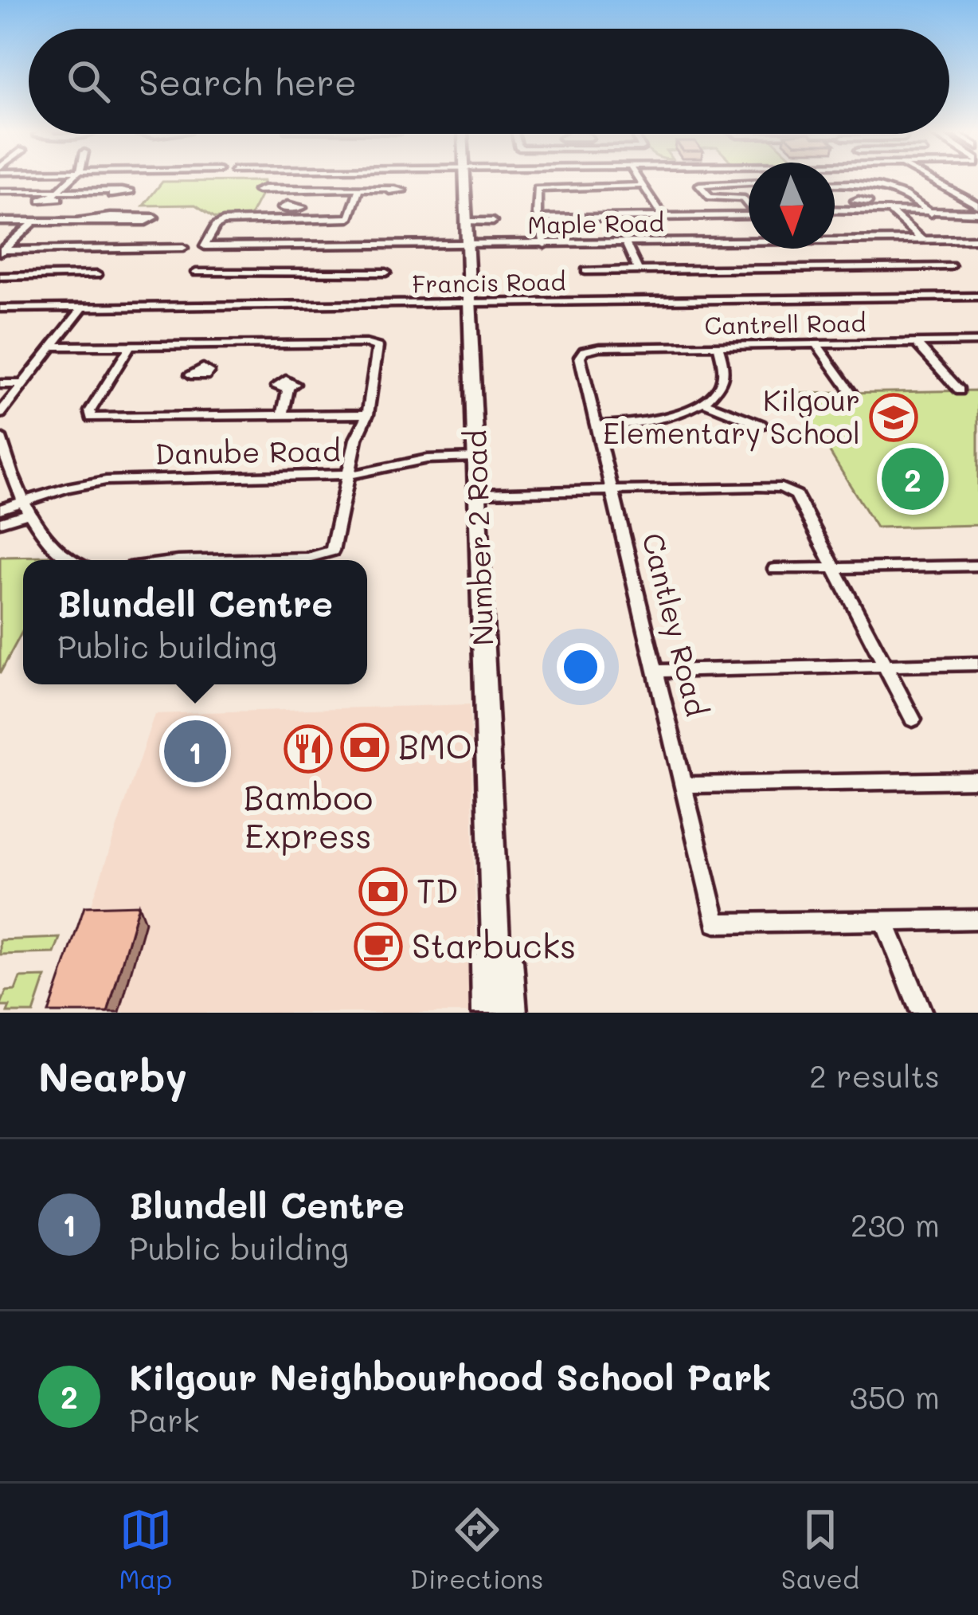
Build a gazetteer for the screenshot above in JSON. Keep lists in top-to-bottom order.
{
  "streets": {
    "main road": ["Number 2 Road"],
    "street": [
      "Maple Road",
      "Francis Road",
      "Cantrell Road",
      "Danube Road",
      "Cantley Road"
    ]
  },
  "crossings": [
    ["Maple Road", "Number 2 Road"],
    ["Francis Road", "Number 2 Road"],
    ["Cantrell Road", "Cantley Road"],
    ["Danube Road", "Number 2 Road"]
  ],
  "places": {
    "school or university": ["Kilgour Elementary School"],
    "bank": ["BMO", "TD"],
    "restaurant": ["Bamboo Express"],
    "cafe": ["Starbucks"]
  },
  "north": "bottom",
  "page": {
    "search": "Search here",
    "pins": ["2", "1"],
    "popup": ["Blundell Centre", "Public building"],
    "heading": ["Nearby", "2 results"],
    "list": [
      {
        "mark": "1",
        "name": "Blundell Centre",
        "note": "Public building",
        "value": "230 m"
      },
      {
        "mark": "2",
        "name": "Kilgour Neighbourhood School Park",
        "note": "Park",
        "value": "350 m"
      }
    ],
    "nav": ["Map", "Directions", "Saved"]
  }
}
